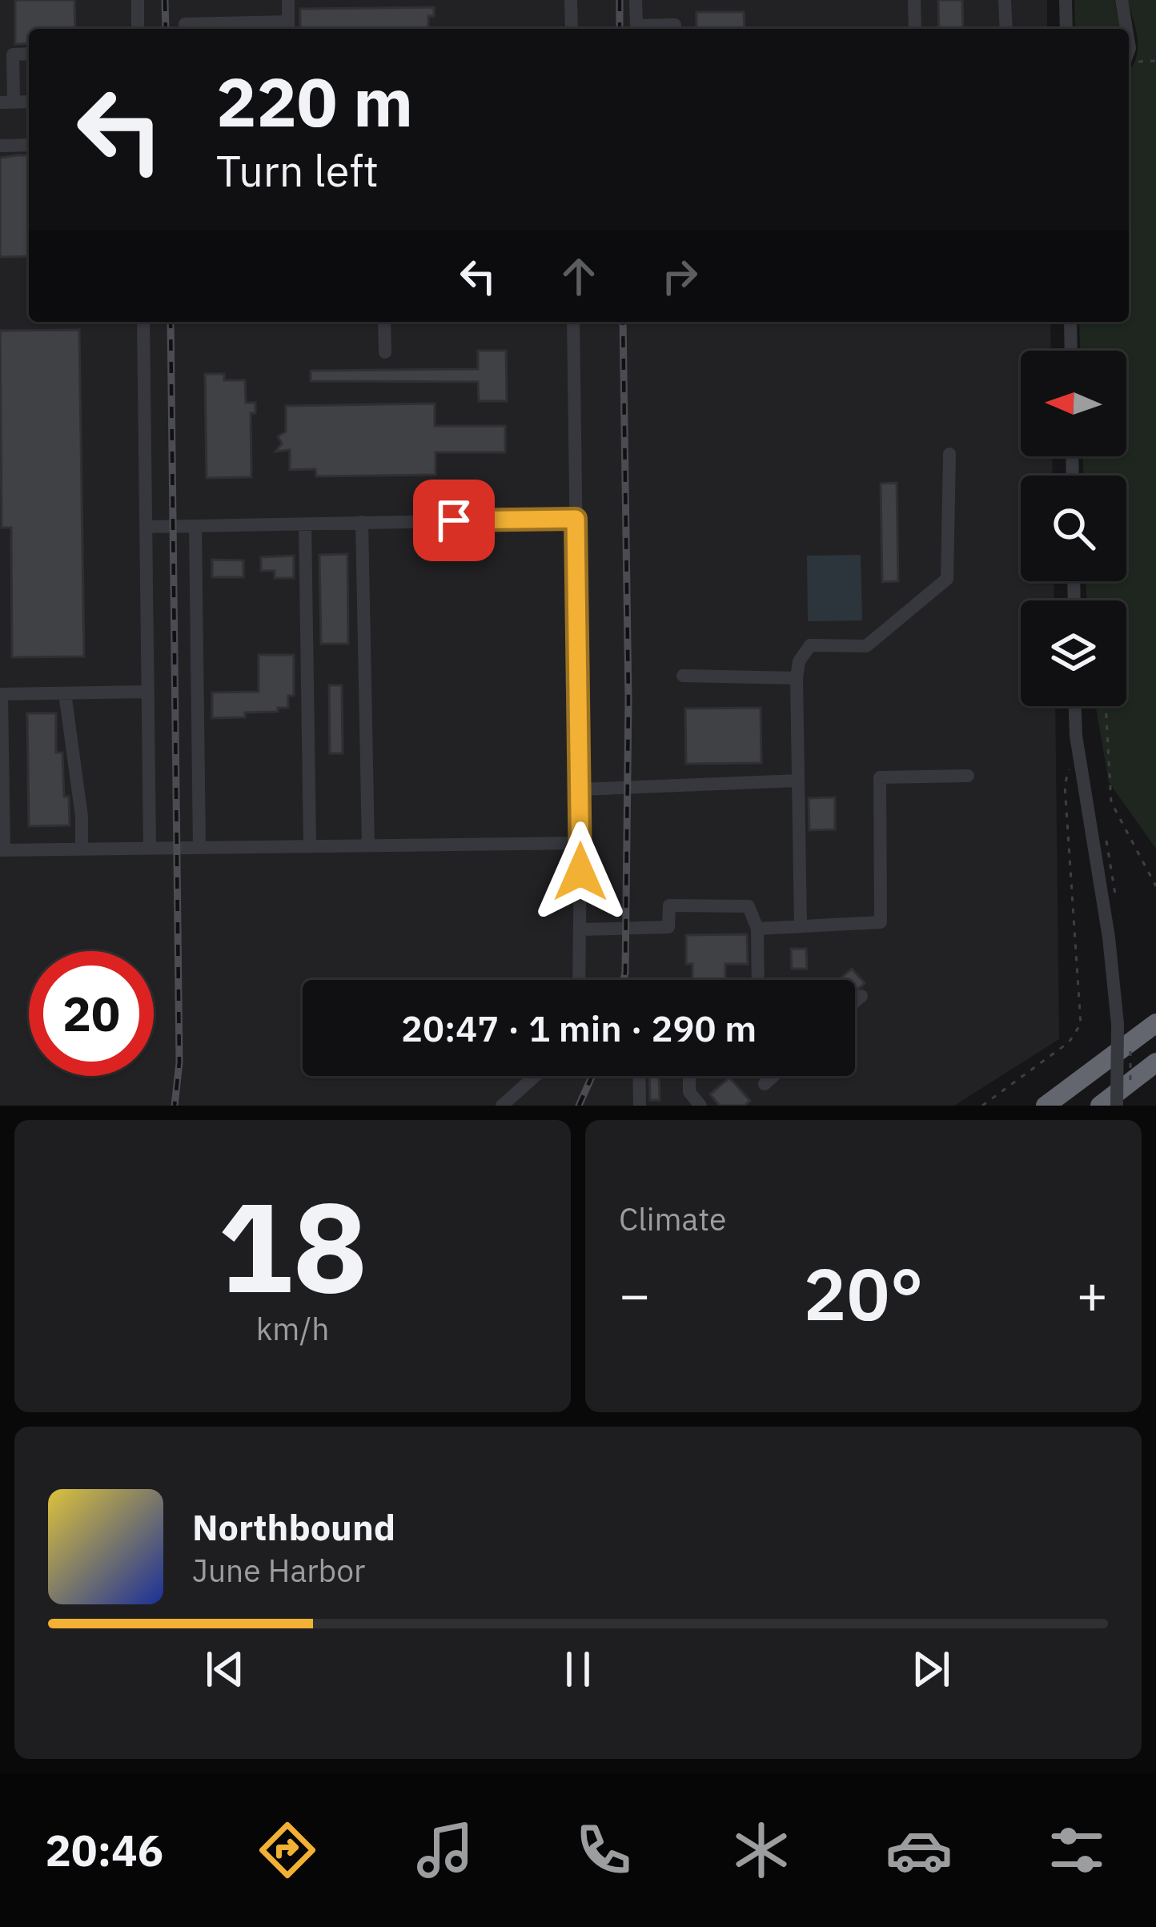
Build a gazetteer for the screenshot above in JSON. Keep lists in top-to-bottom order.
{
  "north": "left",
  "page": {
    "turn": ["220 m", "Turn left"],
    "limit": "20",
    "trip": "20:47 · 1 min · 290 m",
    "tile": [
      ["18", "km/h"],
      "Climate"
    ],
    "heat": ["−", "20°", "+"],
    "song": ["Northbound", "June Harbor"],
    "tabs": "20:46"
  }
}
